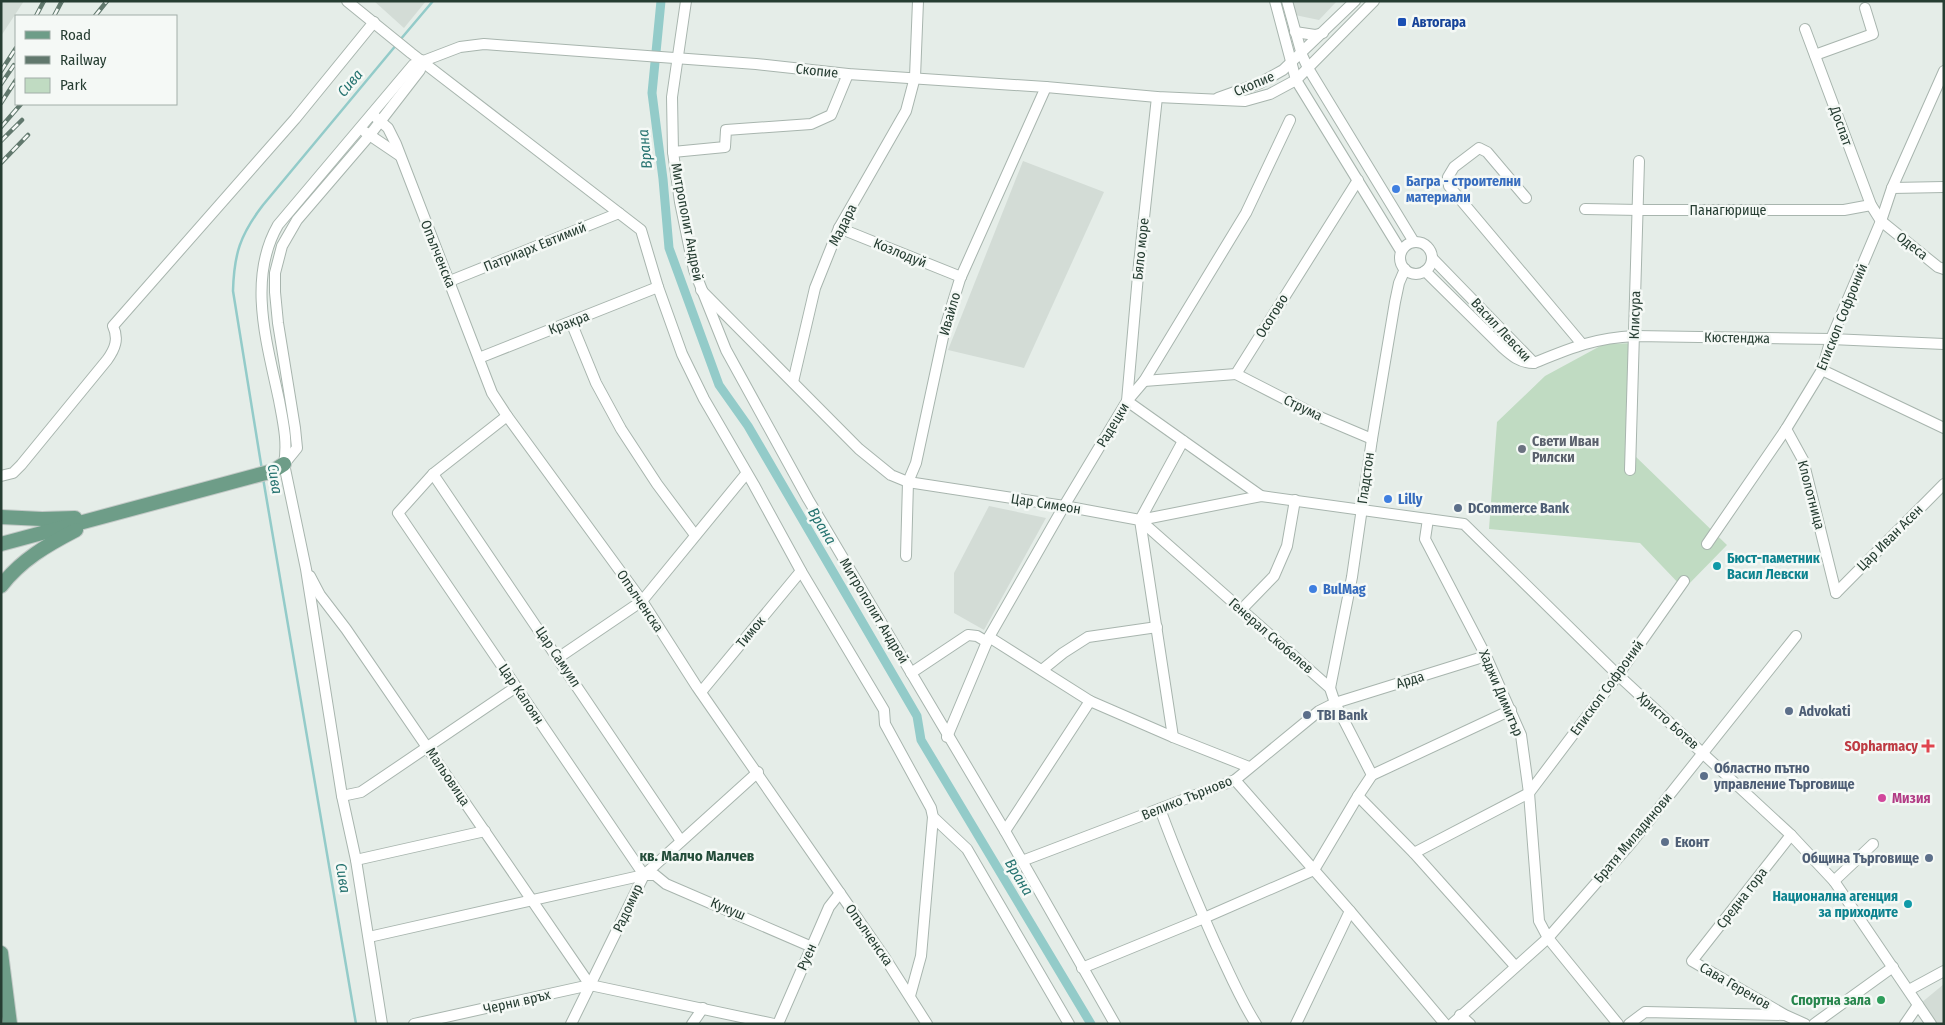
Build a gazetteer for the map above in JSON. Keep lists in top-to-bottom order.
{
  "streets": {
    "street": [
      "Скопие",
      "Доспат",
      "Панагюрище",
      "Митрополит Андрей",
      "Мадара",
      "Одеса",
      "Патриарх Евтимий",
      "Бяло море",
      "Козлодуй",
      "Опълченска",
      "Ивайло",
      "Клисура",
      "Осогово",
      "Епископ Софроний",
      "Кракра",
      "Васил Левски",
      "Кюстенджа",
      "Струма",
      "Радецки",
      "Гладстон",
      "Клолотница",
      "Цар Симеон",
      "Цар Иван Асен",
      "Тимок",
      "Генерал Скобелев",
      "Цар Самуил",
      "Арда",
      "Хаджи Димитър",
      "Цар Калоян",
      "Христо Ботев",
      "Мальовица",
      "Велико Търново",
      "Братя Миладинови",
      "Средна гора",
      "Радомир",
      "Кукуш",
      "Руен",
      "Сава Геренов",
      "Черни връх"
    ]
  },
  "crossings": [
    ["Скопие", "Митрополит Андрей"],
    ["Скопие", "Мадара"],
    ["Скопие", "Бяло море"],
    ["Скопие", "Ивайло"],
    ["Доспат", "Панагюрище"],
    ["Доспат", "Одеса"],
    ["Доспат", "Епископ Софроний"],
    ["Панагюрище", "Клисура"],
    ["Митрополит Андрей", "Радецки"],
    ["Митрополит Андрей", "Цар Симеон"],
    ["Митрополит Андрей", "Велико Търново"],
    ["Мадара", "Козлодуй"],
    ["Мадара", "Цар Симеон"],
    ["Одеса", "Епископ Софроний"],
    ["Патриарх Евтимий", "Опълченска"],
    ["Бяло море", "Радецки"],
    ["Козлодуй", "Ивайло"],
    ["Опълченска", "Кракра"],
    ["Опълченска", "Тимок"],
    ["Опълченска", "Радомир"],
    ["Опълченска", "Руен"],
    ["Ивайло", "Цар Симеон"],
    ["Клисура", "Кюстенджа"],
    ["Осогово", "Струма"],
    ["Епископ Софроний", "Кюстенджа"],
    ["Епископ Софроний", "Клолотница"],
    ["Епископ Софроний", "Хаджи Димитър"],
    ["Епископ Софроний", "Христо Ботев"],
    ["Васил Левски", "Кюстенджа"],
    ["Васил Левски", "Гладстон"],
    ["Струма", "Гладстон"],
    ["Радецки", "Цар Симеон"],
    ["Гладстон", "Цар Симеон"],
    ["Гладстон", "Генерал Скобелев"],
    ["Клолотница", "Цар Иван Асен"],
    ["Цар Симеон", "Генерал Скобелев"],
    ["Цар Симеон", "Хаджи Димитър"],
    ["Цар Симеон", "Христо Ботев"],
    ["Цар Самуил", "Цар Калоян"],
    ["Цар Самуил", "Радомир"],
    ["Арда", "Хаджи Димитър"],
    ["Арда", "Велико Търново"],
    ["Хаджи Димитър", "Братя Миладинови"],
    ["Цар Калоян", "Радомир"],
    ["Цар Калоян", "Кукуш"],
    ["Христо Ботев", "Братя Миладинови"],
    ["Христо Ботев", "Средна гора"],
    ["Мальовица", "Радомир"],
    ["Мальовица", "Черни връх"],
    ["Средна гора", "Сава Геренов"],
    ["Радомир", "Кукуш"],
    ["Радомир", "Черни връх"],
    ["Кукуш", "Руен"]
  ],
  "districts": ["кв. Малчо Малчев"],
  "water": ["Сива", "Врана"],
  "places": {
    "transit": ["Автогара"],
    "other": [
      "Багра - строителни материали",
      "Свети Иван Рилски",
      "Lilly",
      "DCommerce Bank",
      "Бюст-паметник Васил Левски",
      "BulMag",
      "Advokati",
      "TBI Bank",
      "Областно пътно управление Търговище",
      "Мизия",
      "Еконт",
      "Община Търговище",
      "Национална агенция за приходите",
      "Спортна зала"
    ],
    "health": ["SOpharmacy"]
  },
  "legend": ["Road", "Railway", "Park"]
}
